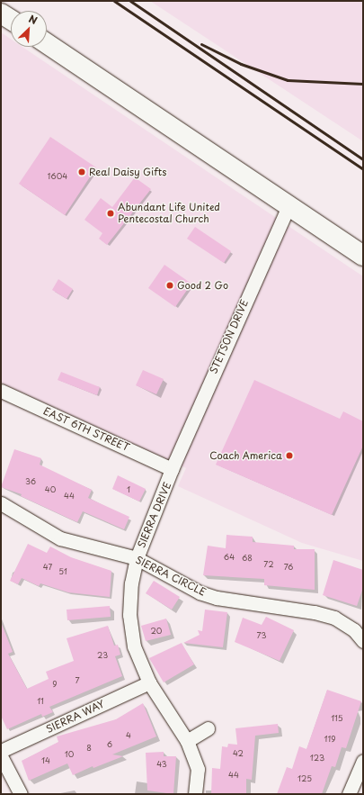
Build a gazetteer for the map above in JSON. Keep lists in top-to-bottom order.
{
  "streets": {
    "street": [
      "STETSON DRIVE",
      "EAST 6TH STREET",
      "SIERRA DRIVE",
      "SIERRA CIRCLE",
      "SIERRA WAY"
    ]
  },
  "crossings": [
    ["STETSON DRIVE", "EAST 6TH STREET"],
    ["STETSON DRIVE", "SIERRA DRIVE"],
    ["EAST 6TH STREET", "SIERRA DRIVE"],
    ["SIERRA DRIVE", "SIERRA CIRCLE"],
    ["SIERRA DRIVE", "SIERRA WAY"]
  ],
  "places": [
    "Real Daisy Gifts",
    "Abundant Life United Pentecostal Church",
    "Good 2 Go",
    "Coach America"
  ],
  "house_numbers": [
    "1604",
    "36",
    "40",
    "1",
    "44",
    "64",
    "68",
    "72",
    "47",
    "76",
    "51",
    "20",
    "73",
    "23",
    "7",
    "9",
    "11",
    "115",
    "4",
    "119",
    "6",
    "8",
    "42",
    "10",
    "123",
    "14",
    "43",
    "44",
    "125"
  ],
  "north": "top right"
}
